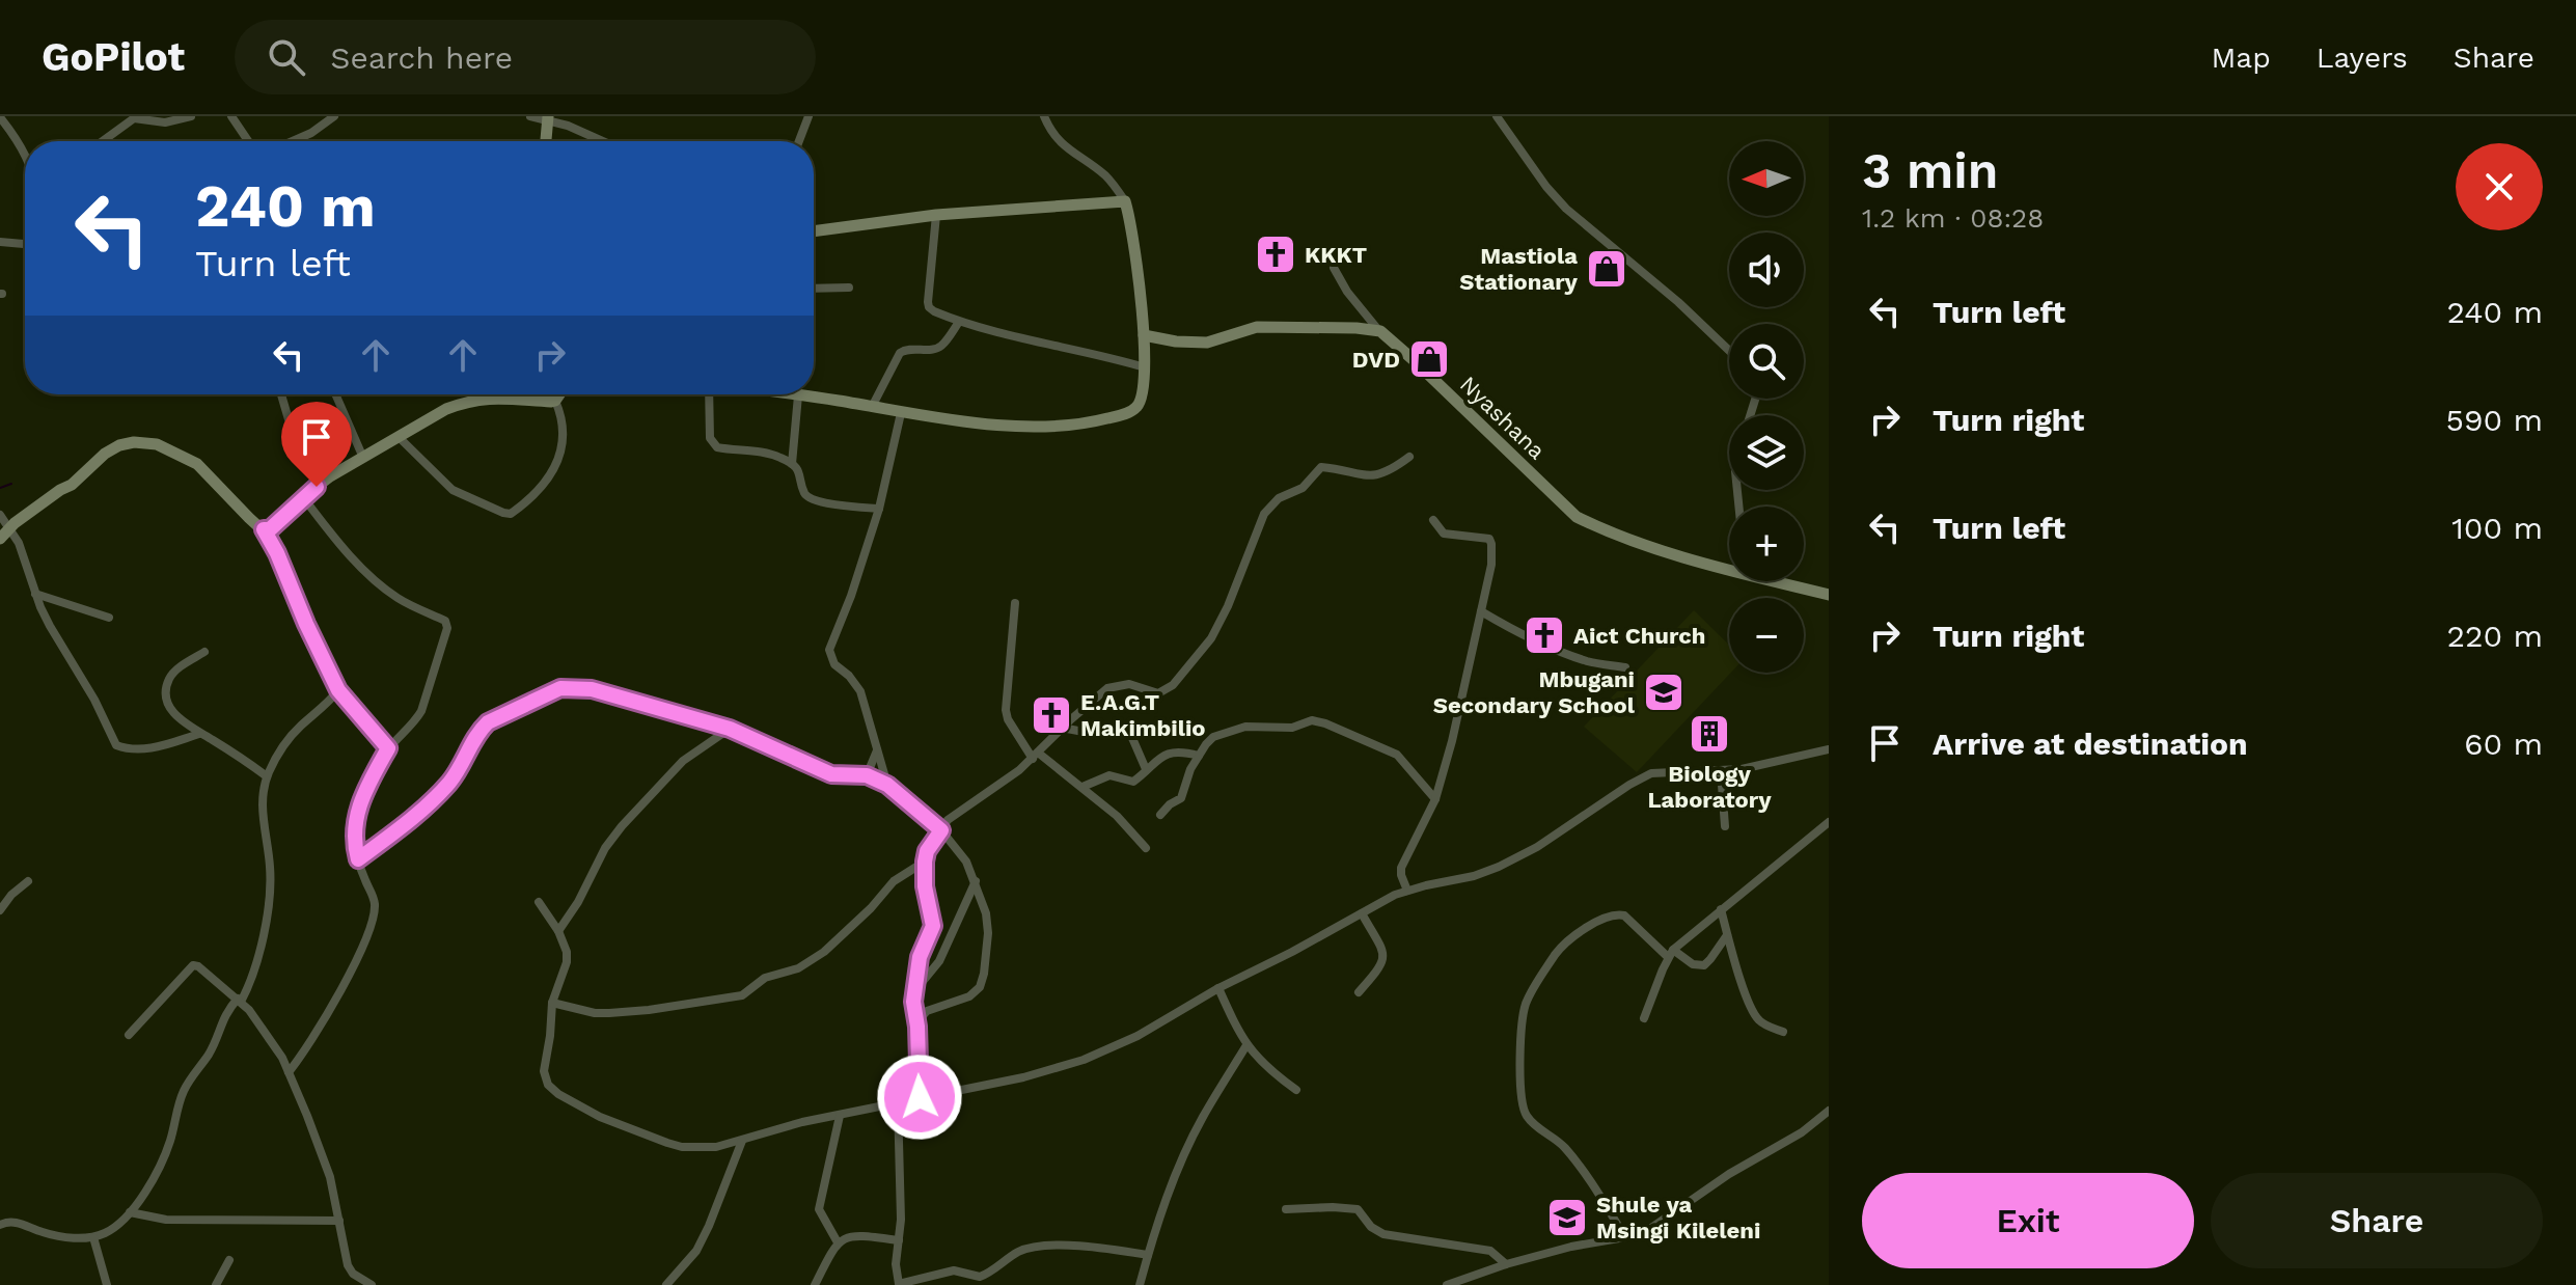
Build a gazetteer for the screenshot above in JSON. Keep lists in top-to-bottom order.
{
  "streets": {
    "street": ["Nyashana"]
  },
  "places": {
    "church": ["KKKT", "Aict Church", "E.A.G.T Makimbilio"],
    "shop": ["Mastiola Stationary", "DVD"],
    "school or university": ["Mbugani Secondary School", "Shule ya Msingi Kileleni"],
    "building": ["Biology Laboratory"]
  },
  "north": "left",
  "page": {
    "header": "GoPilot",
    "search": "Search here",
    "nav": ["Map", "Layers", "Share"],
    "heading": ["3 min", "1.2 km · 08:28"],
    "map_buttons": ["+", "−"],
    "turn": ["240 m", "Turn left"],
    "list": [
      {
        "name": "Turn left",
        "value": "240 m"
      },
      {
        "name": "Turn right",
        "value": "590 m"
      },
      {
        "name": "Turn left",
        "value": "100 m"
      },
      {
        "name": "Turn right",
        "value": "220 m"
      },
      {
        "name": "Arrive at destination",
        "value": "60 m"
      }
    ],
    "buttons": ["Exit", "Share"]
  }
}
